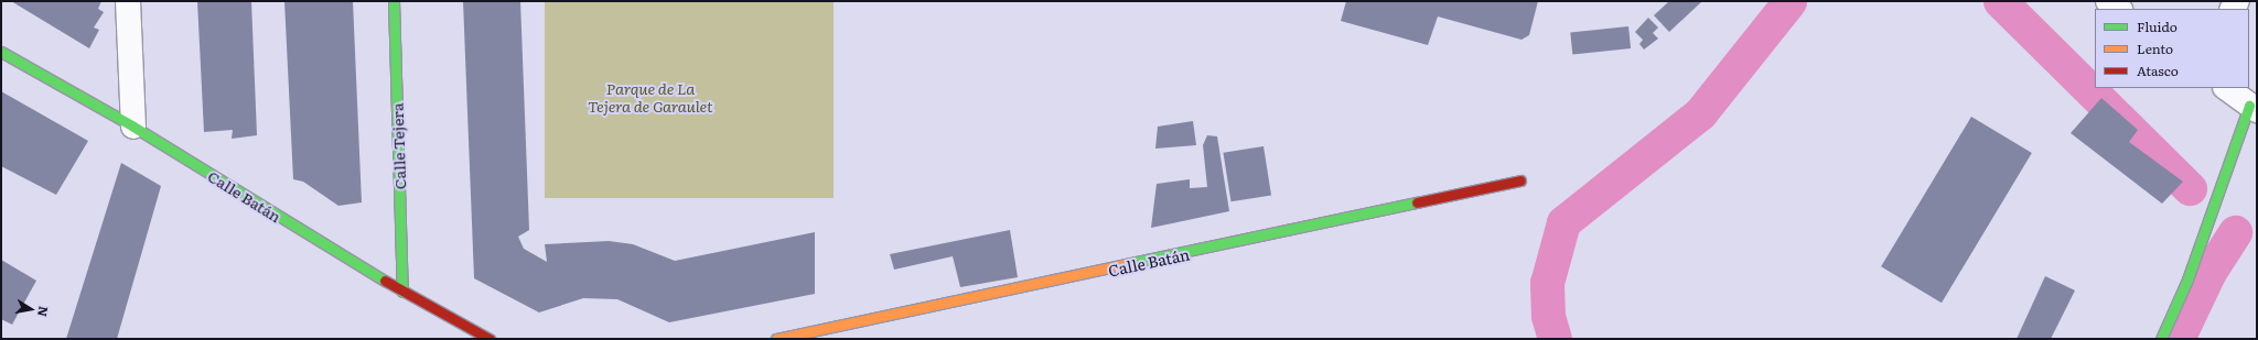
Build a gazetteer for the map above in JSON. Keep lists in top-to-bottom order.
{
  "streets": {
    "street": ["Calle Tejera", "Calle Batán"]
  },
  "crossings": [
    ["Calle Tejera", "Calle Batán"]
  ],
  "parks": ["Parque de La Tejera de Garaulet"],
  "legend": ["Fluido", "Lento", "Atasco"],
  "north": "right"
}
